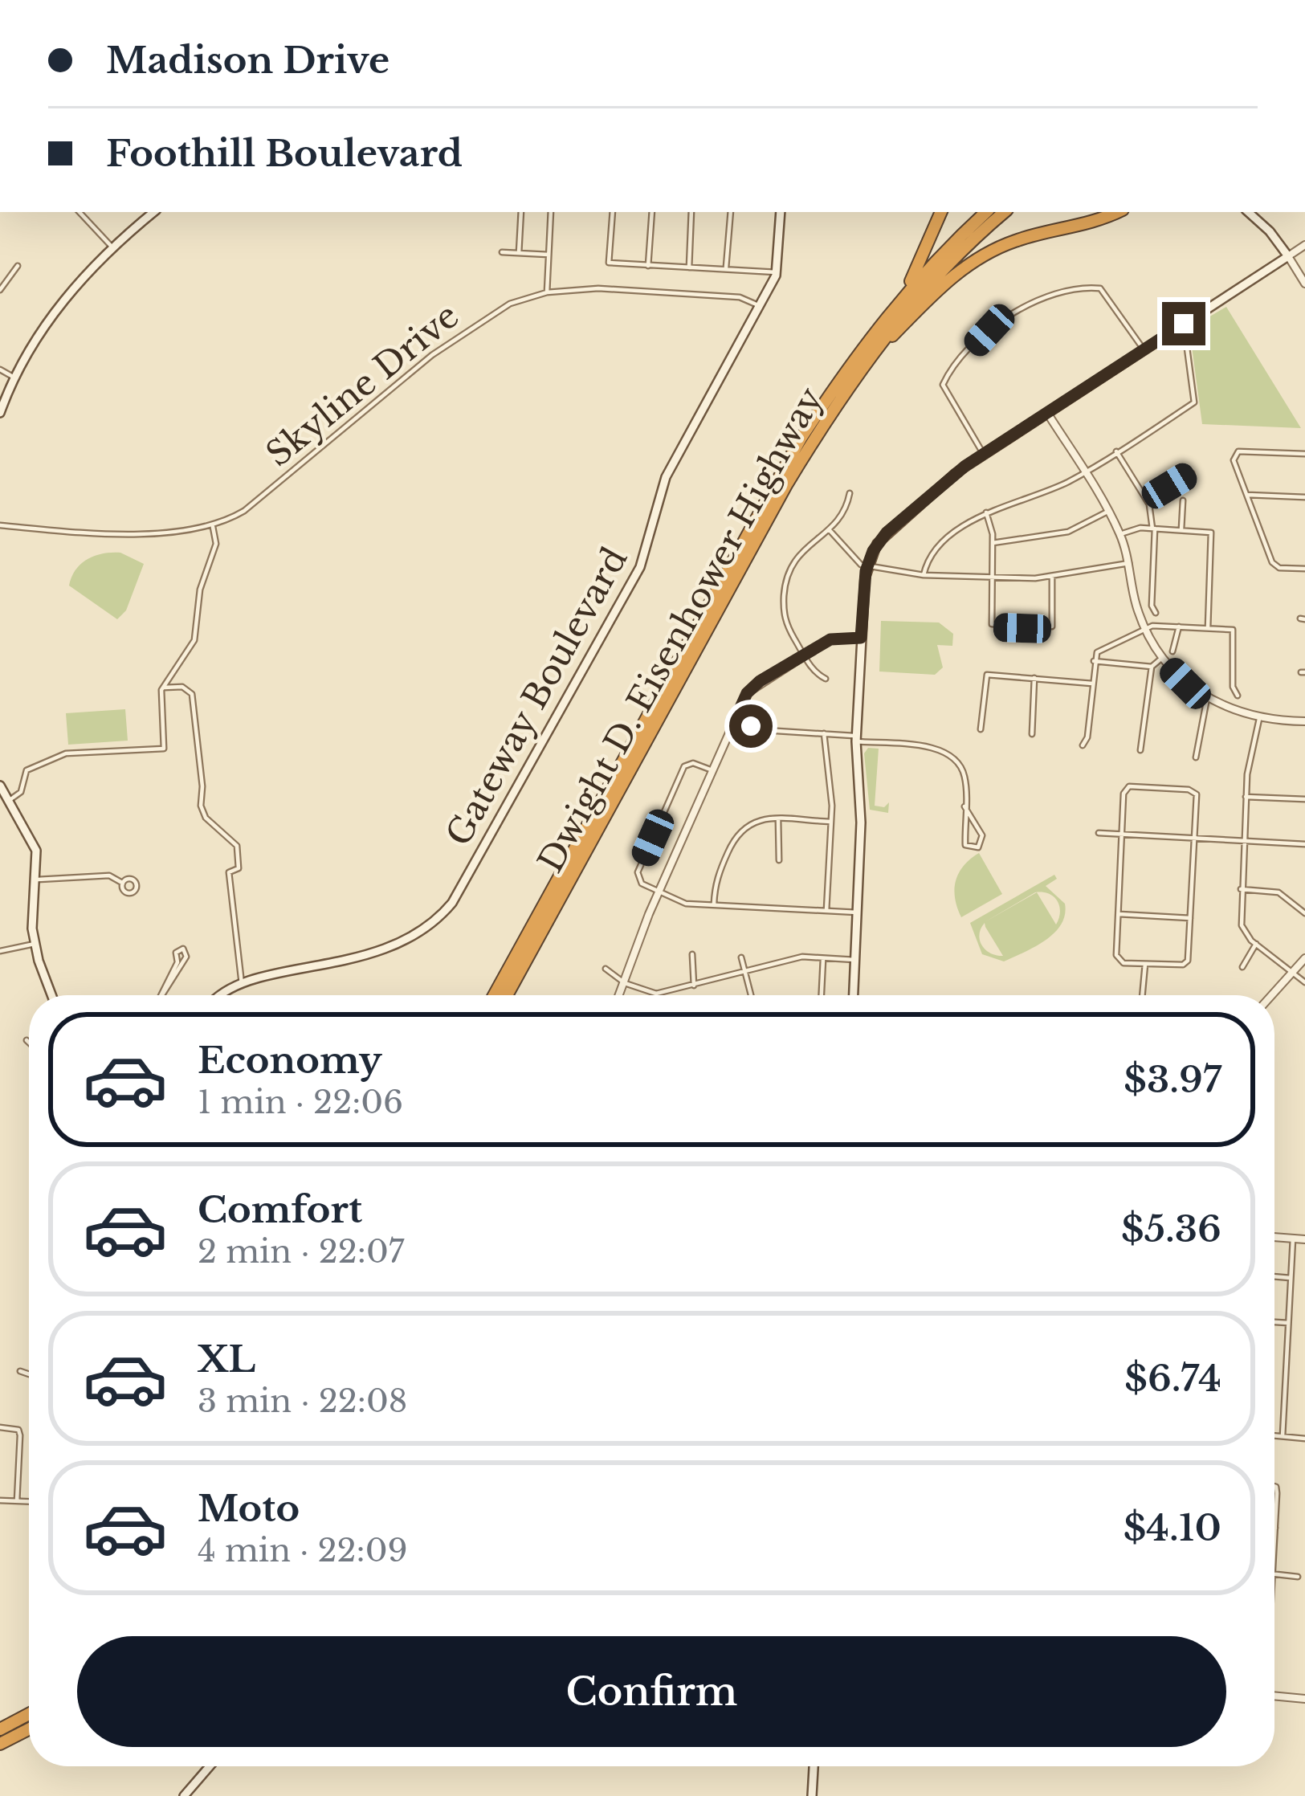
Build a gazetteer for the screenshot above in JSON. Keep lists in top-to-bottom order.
{
  "streets": {
    "highway": ["Dwight D. Eisenhower Highway"],
    "main road": ["Gateway Boulevard"],
    "street": ["Skyline Drive"]
  },
  "crossings": [
    ["Skyline Drive", "Gateway Boulevard"]
  ],
  "page": {
    "banner": ["Madison Drive", "Foothill Boulevard"],
    "list": [
      {
        "name": "Economy",
        "note": "1 min · 22:06",
        "value": "$3.97"
      },
      {
        "name": "Comfort",
        "note": "2 min · 22:07",
        "value": "$5.36"
      },
      {
        "name": "XL",
        "note": "3 min · 22:08",
        "value": "$6.74"
      },
      {
        "name": "Moto",
        "note": "4 min · 22:09",
        "value": "$4.10"
      }
    ],
    "buttons": "Confirm"
  }
}
